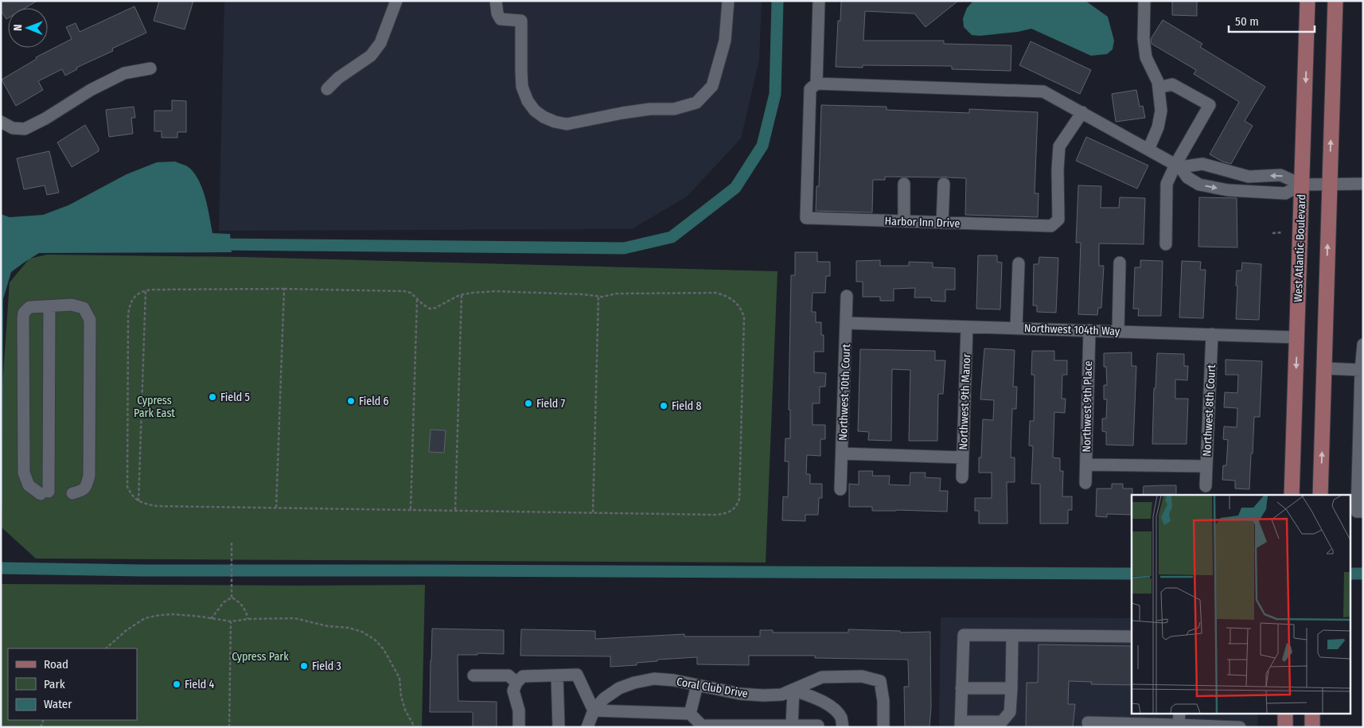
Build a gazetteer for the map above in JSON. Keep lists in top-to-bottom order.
{
  "streets": {
    "main road": ["West Atlantic Boulevard"],
    "street": [
      "Harbor Inn Drive",
      "Northwest 104th Way",
      "Northwest 10th Court",
      "Northwest 9th Manor",
      "Northwest 9th Place",
      "Northwest 8th Court",
      "Coral Club Drive"
    ]
  },
  "crossings": [
    ["West Atlantic Boulevard", "Northwest 104th Way"],
    ["Northwest 104th Way", "Northwest 10th Court"],
    ["Northwest 104th Way", "Northwest 9th Manor"],
    ["Northwest 104th Way", "Northwest 9th Place"],
    ["Northwest 104th Way", "Northwest 8th Court"]
  ],
  "parks": ["Cypress Park East", "Cypress Park"],
  "places": [
    "Field 5",
    "Field 6",
    "Field 7",
    "Field 8",
    "Field 3",
    "Field 4"
  ],
  "legend": ["Road", "Park", "Water"],
  "scale_bar": "50 m",
  "north": "left"
}
